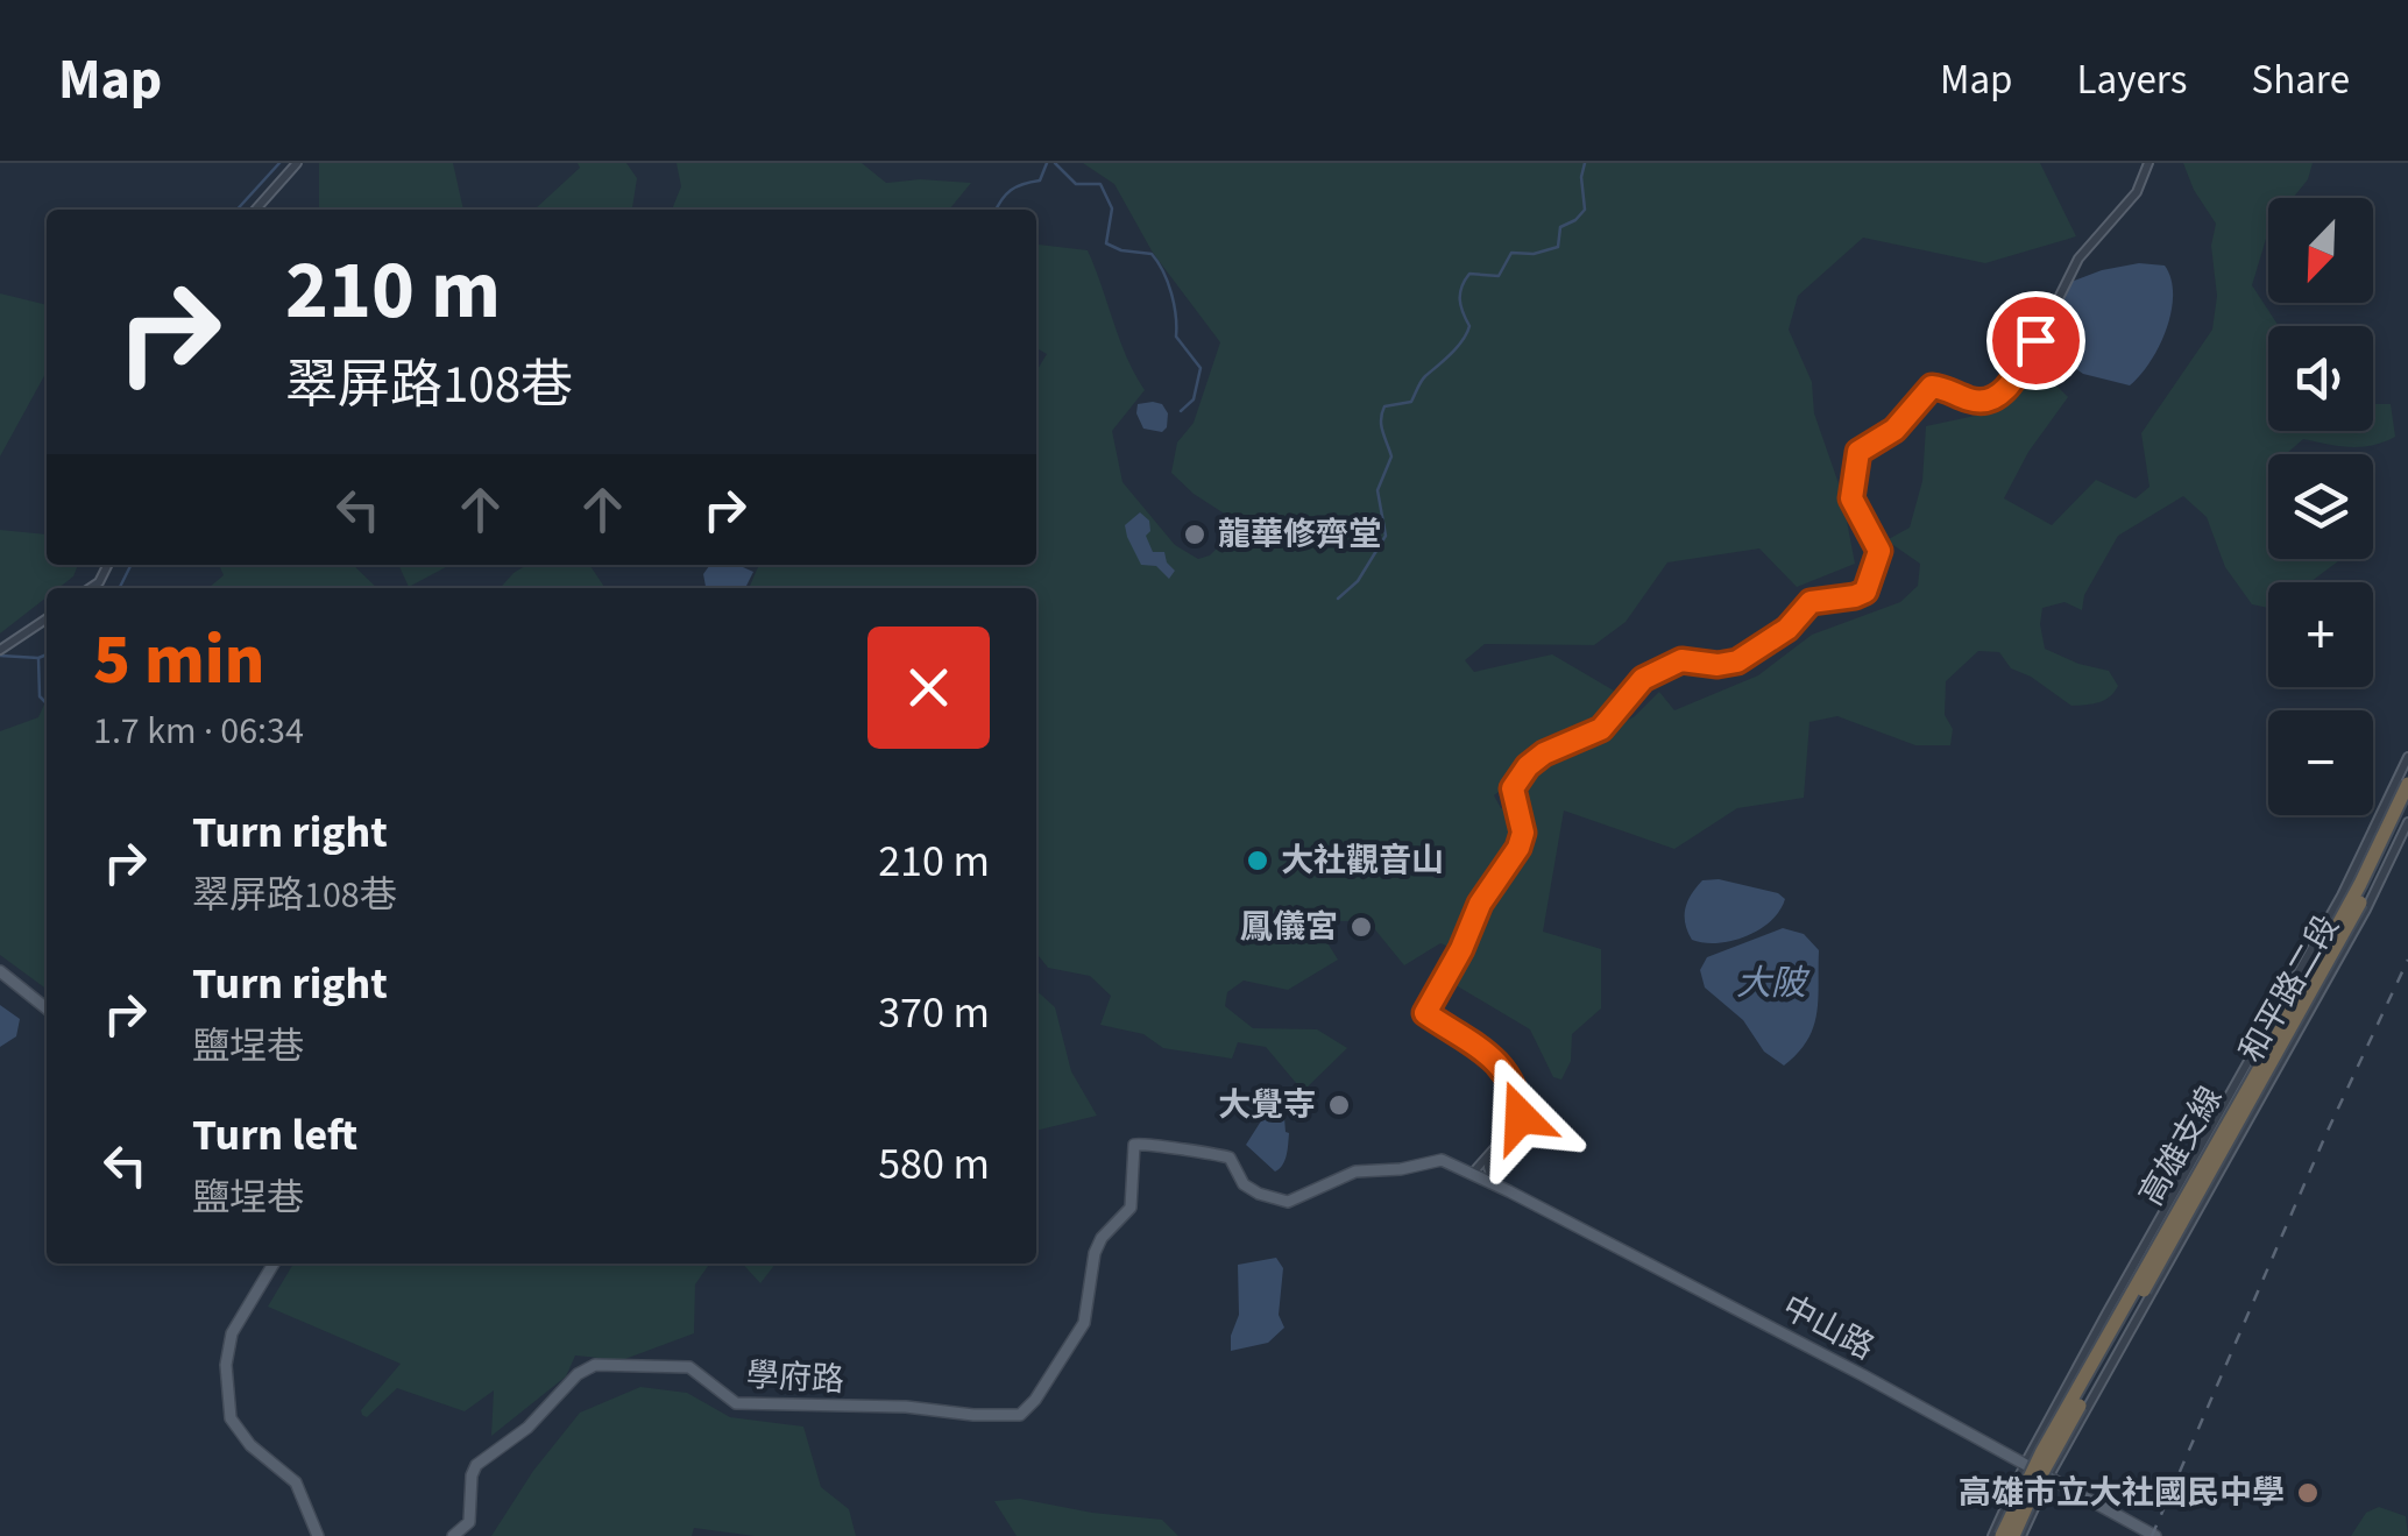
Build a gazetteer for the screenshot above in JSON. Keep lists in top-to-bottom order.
{
  "streets": {
    "highway": ["高雄支線"],
    "main road": ["中山路", "學府路"],
    "street": ["和平路二段"]
  },
  "crossings": [
    ["和平路二段", "中山路"],
    ["中山路", "學府路"]
  ],
  "water": ["大陂"],
  "places": [
    "龍華修齊堂",
    "大社觀音山",
    "鳳儀宮",
    "大覺寺",
    "高雄市立大社國民中學"
  ],
  "north": "bottom left",
  "page": {
    "header": "Map",
    "nav": ["Map", "Layers", "Share"],
    "map_buttons": ["+", "−"],
    "turn": ["210 m", "翠屏路108巷"],
    "heading": ["5 min", "1.7 km · 06:34"],
    "list": [
      {
        "name": "Turn right",
        "note": "翠屏路108巷",
        "value": "210 m"
      },
      {
        "name": "Turn right",
        "note": "鹽埕巷",
        "value": "370 m"
      },
      {
        "name": "Turn left",
        "note": "鹽埕巷",
        "value": "580 m"
      }
    ]
  }
}
